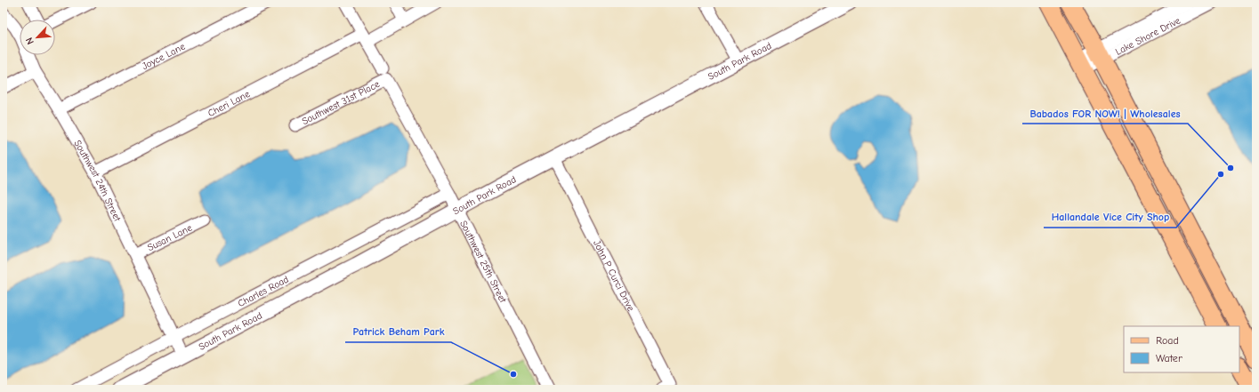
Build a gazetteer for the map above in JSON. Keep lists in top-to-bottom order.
{
  "streets": {
    "street": [
      "Lake Shore Drive",
      "Joyce Lane",
      "South Park Road",
      "Southwest 31st Place",
      "Cheri Lane",
      "Southwest 24th Street",
      "Susan Lane",
      "Southwest 25th Street",
      "John P Curci Drive",
      "Charles Road"
    ]
  },
  "crossings": [
    ["Joyce Lane", "Southwest 24th Street"],
    ["South Park Road", "Southwest 24th Street"],
    ["South Park Road", "Southwest 25th Street"],
    ["South Park Road", "John P Curci Drive"],
    ["Southwest 31st Place", "Southwest 25th Street"],
    ["Cheri Lane", "Southwest 24th Street"],
    ["Cheri Lane", "Southwest 25th Street"],
    ["Southwest 24th Street", "Susan Lane"],
    ["Southwest 24th Street", "Charles Road"],
    ["Southwest 25th Street", "Charles Road"]
  ],
  "places": ["Babados FOR NOW! | Wholesales", "Hallandale Vice City Shop", "Patrick Beham Park"],
  "legend": ["Road", "Water"],
  "north": "bottom left"
}
